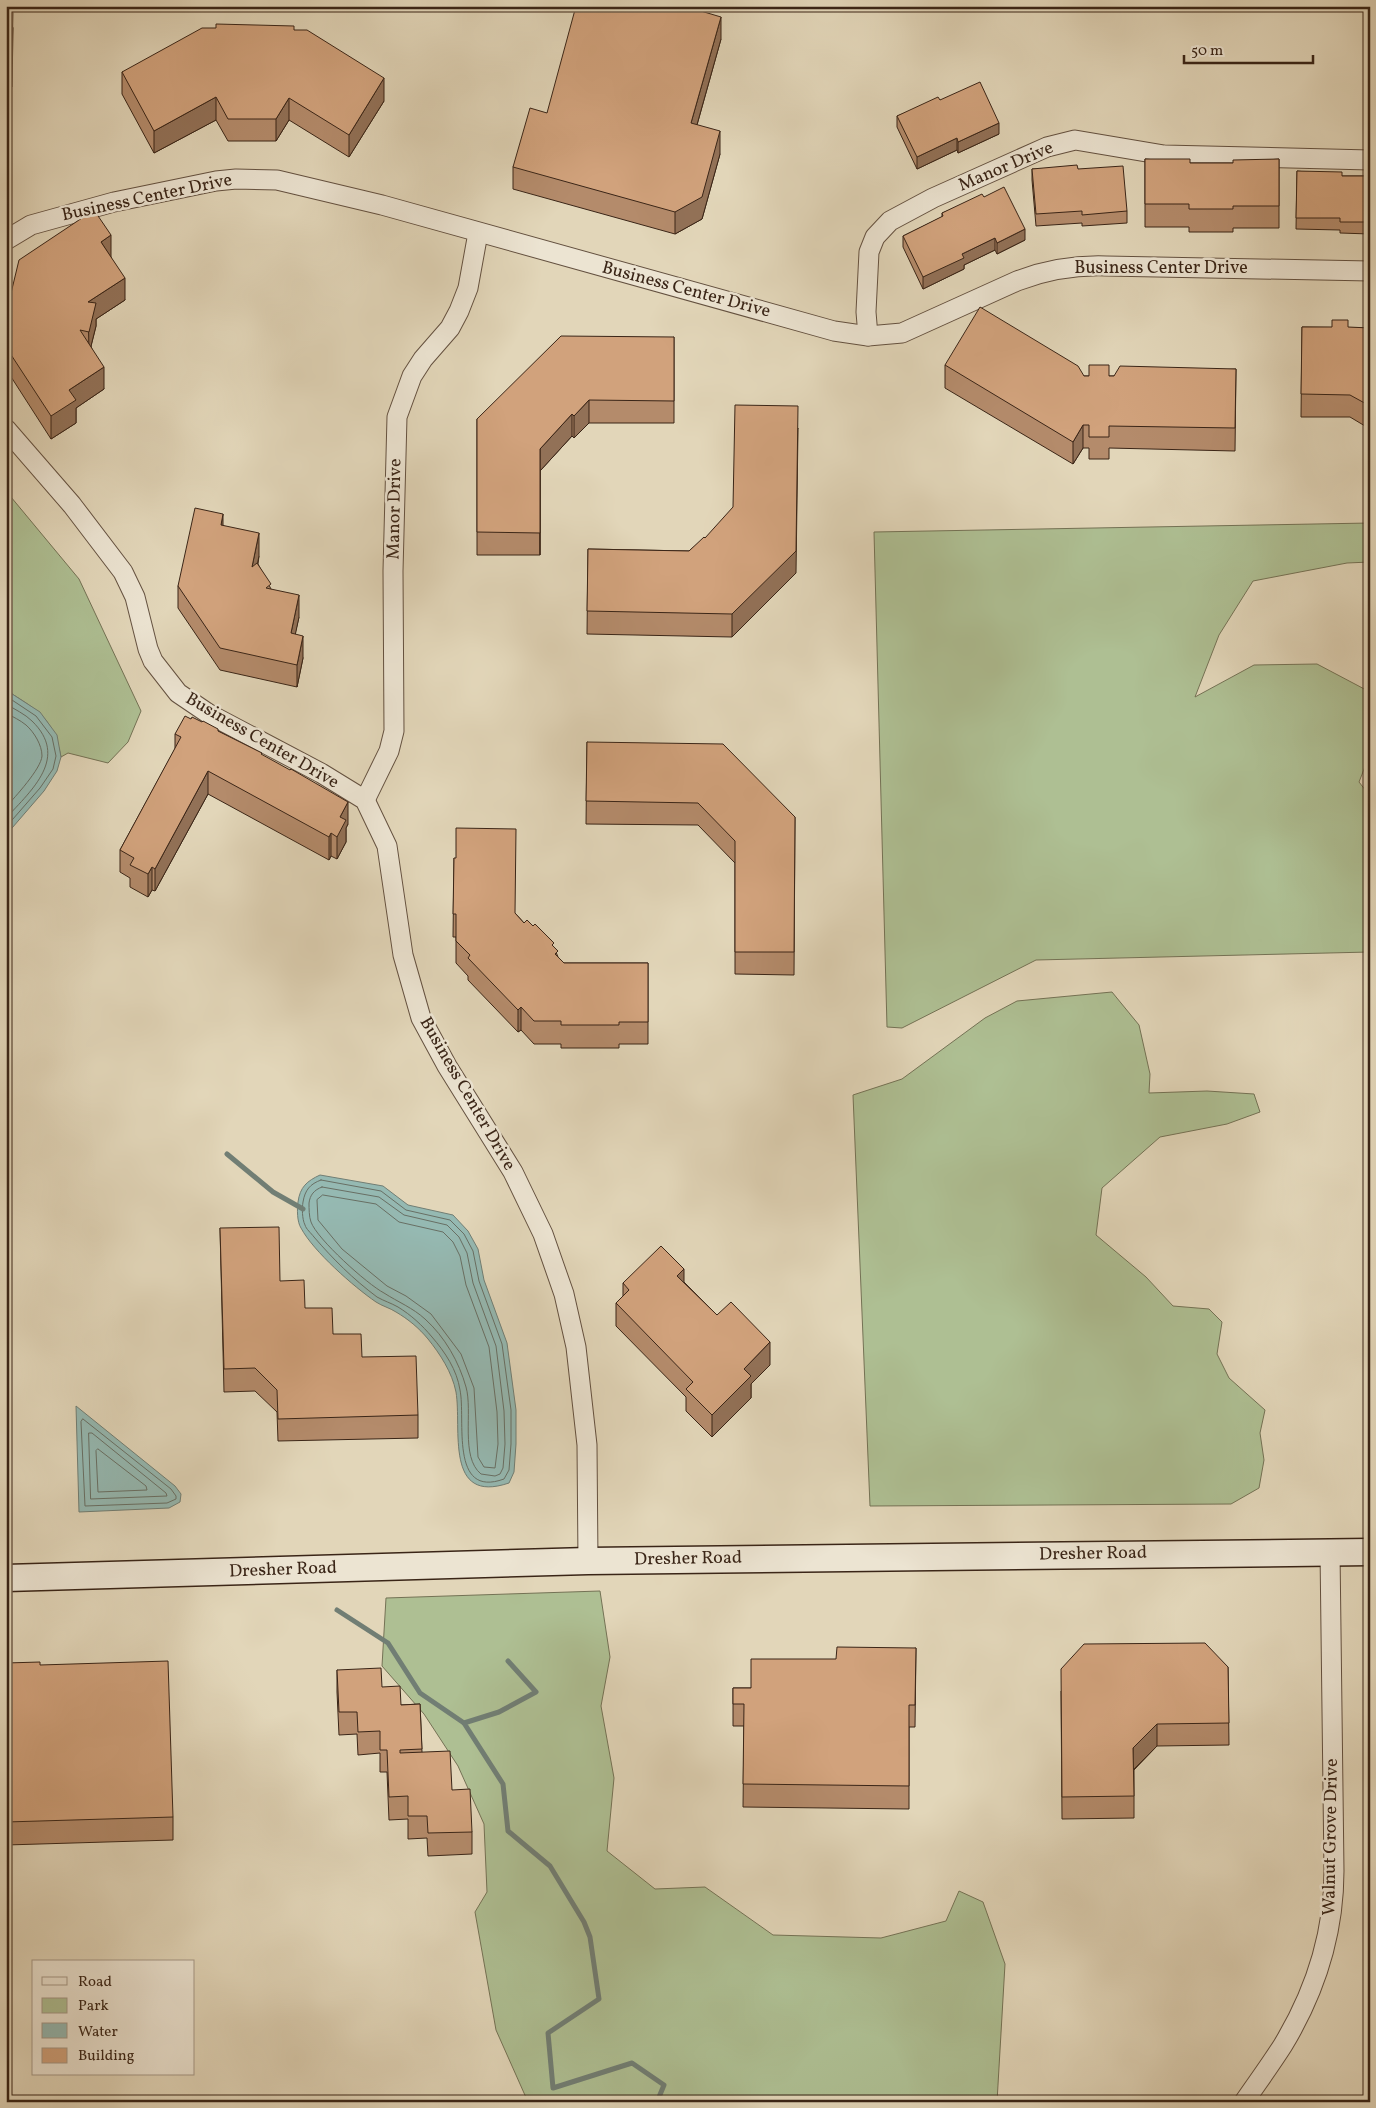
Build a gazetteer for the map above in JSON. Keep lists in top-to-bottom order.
{
  "streets": {
    "main road": ["Dresher Road"],
    "street": ["Manor Drive", "Business Center Drive", "Walnut Grove Drive"]
  },
  "crossings": [
    ["Manor Drive", "Business Center Drive"],
    ["Business Center Drive", "Dresher Road"],
    ["Dresher Road", "Walnut Grove Drive"]
  ],
  "legend": [
    "Road",
    "Park",
    "Water",
    "Building"
  ],
  "scale_bar": "50 m"
}
